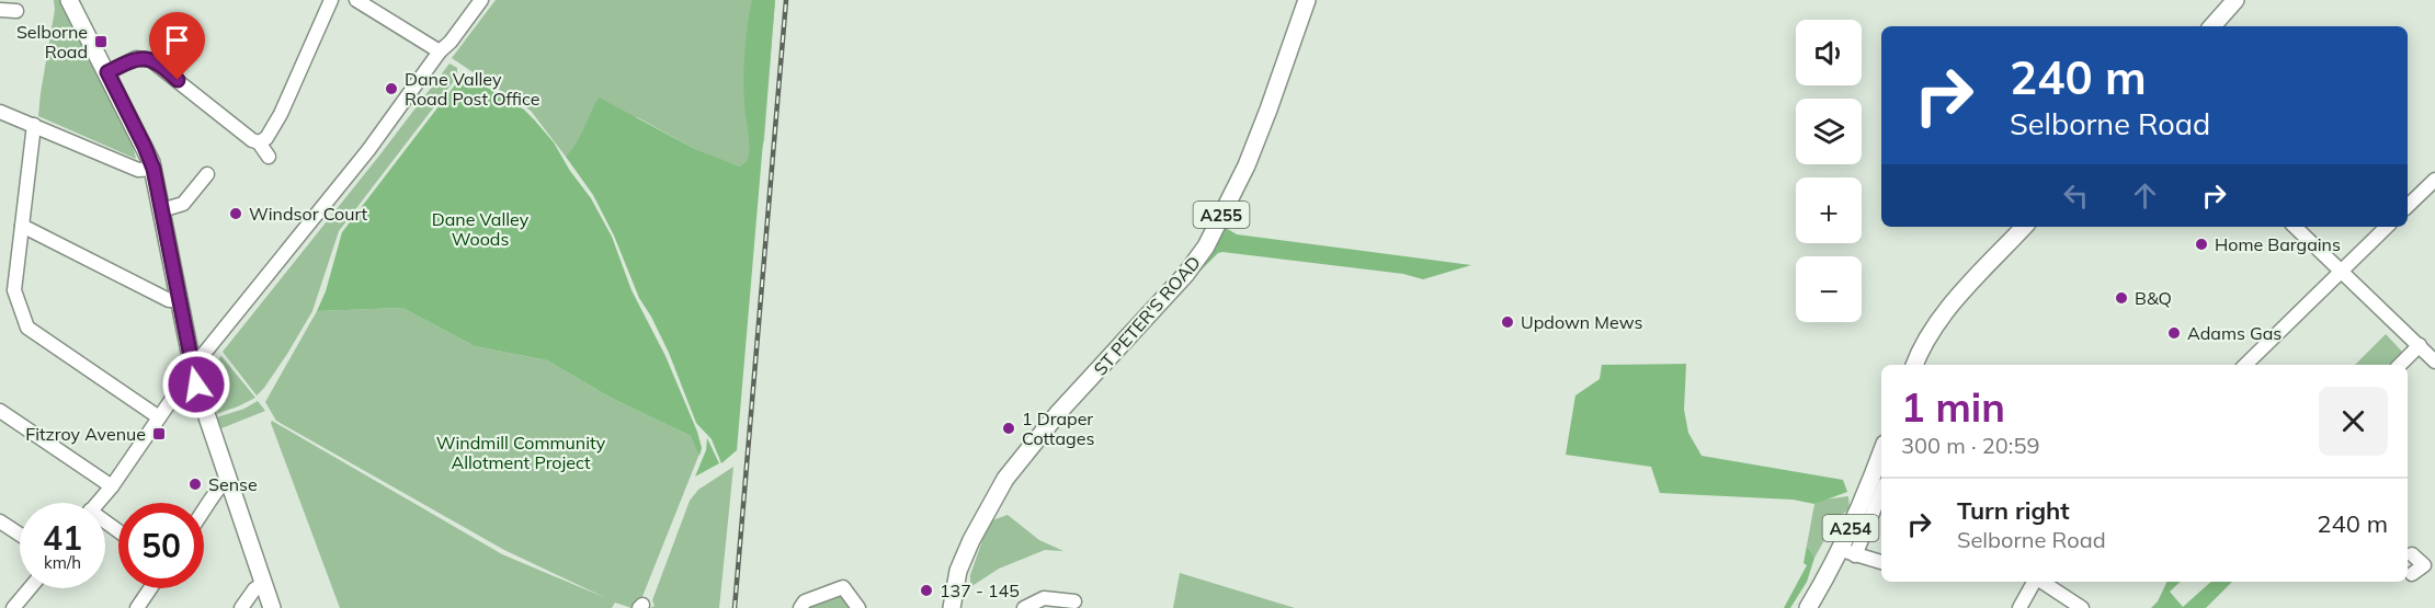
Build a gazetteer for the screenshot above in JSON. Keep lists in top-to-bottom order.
{
  "streets": {
    "main road": ["A255", "ST PETER'S ROAD", "A254"]
  },
  "parks": ["Dane Valley Woods", "Windmill Community Allotment Project"],
  "places": {
    "transit": ["Selborne Road", "Fitzroy Avenue"],
    "other": [
      "Dane Valley Road Post Office",
      "Windsor Court",
      "Home Bargains",
      "B&Q",
      "Updown Mews",
      "Adams Gas",
      "1 Draper Cottages",
      "Sense",
      "137 - 145"
    ]
  },
  "page": {
    "map_buttons": ["+", "−"],
    "turn": ["240 m", "Selborne Road"],
    "heading": ["1 min", "300 m · 20:59"],
    "list": [
      {
        "name": "Turn right",
        "note": "Selborne Road",
        "value": "240 m"
      }
    ],
    "speed": "41 km/h",
    "limit": "50"
  }
}
